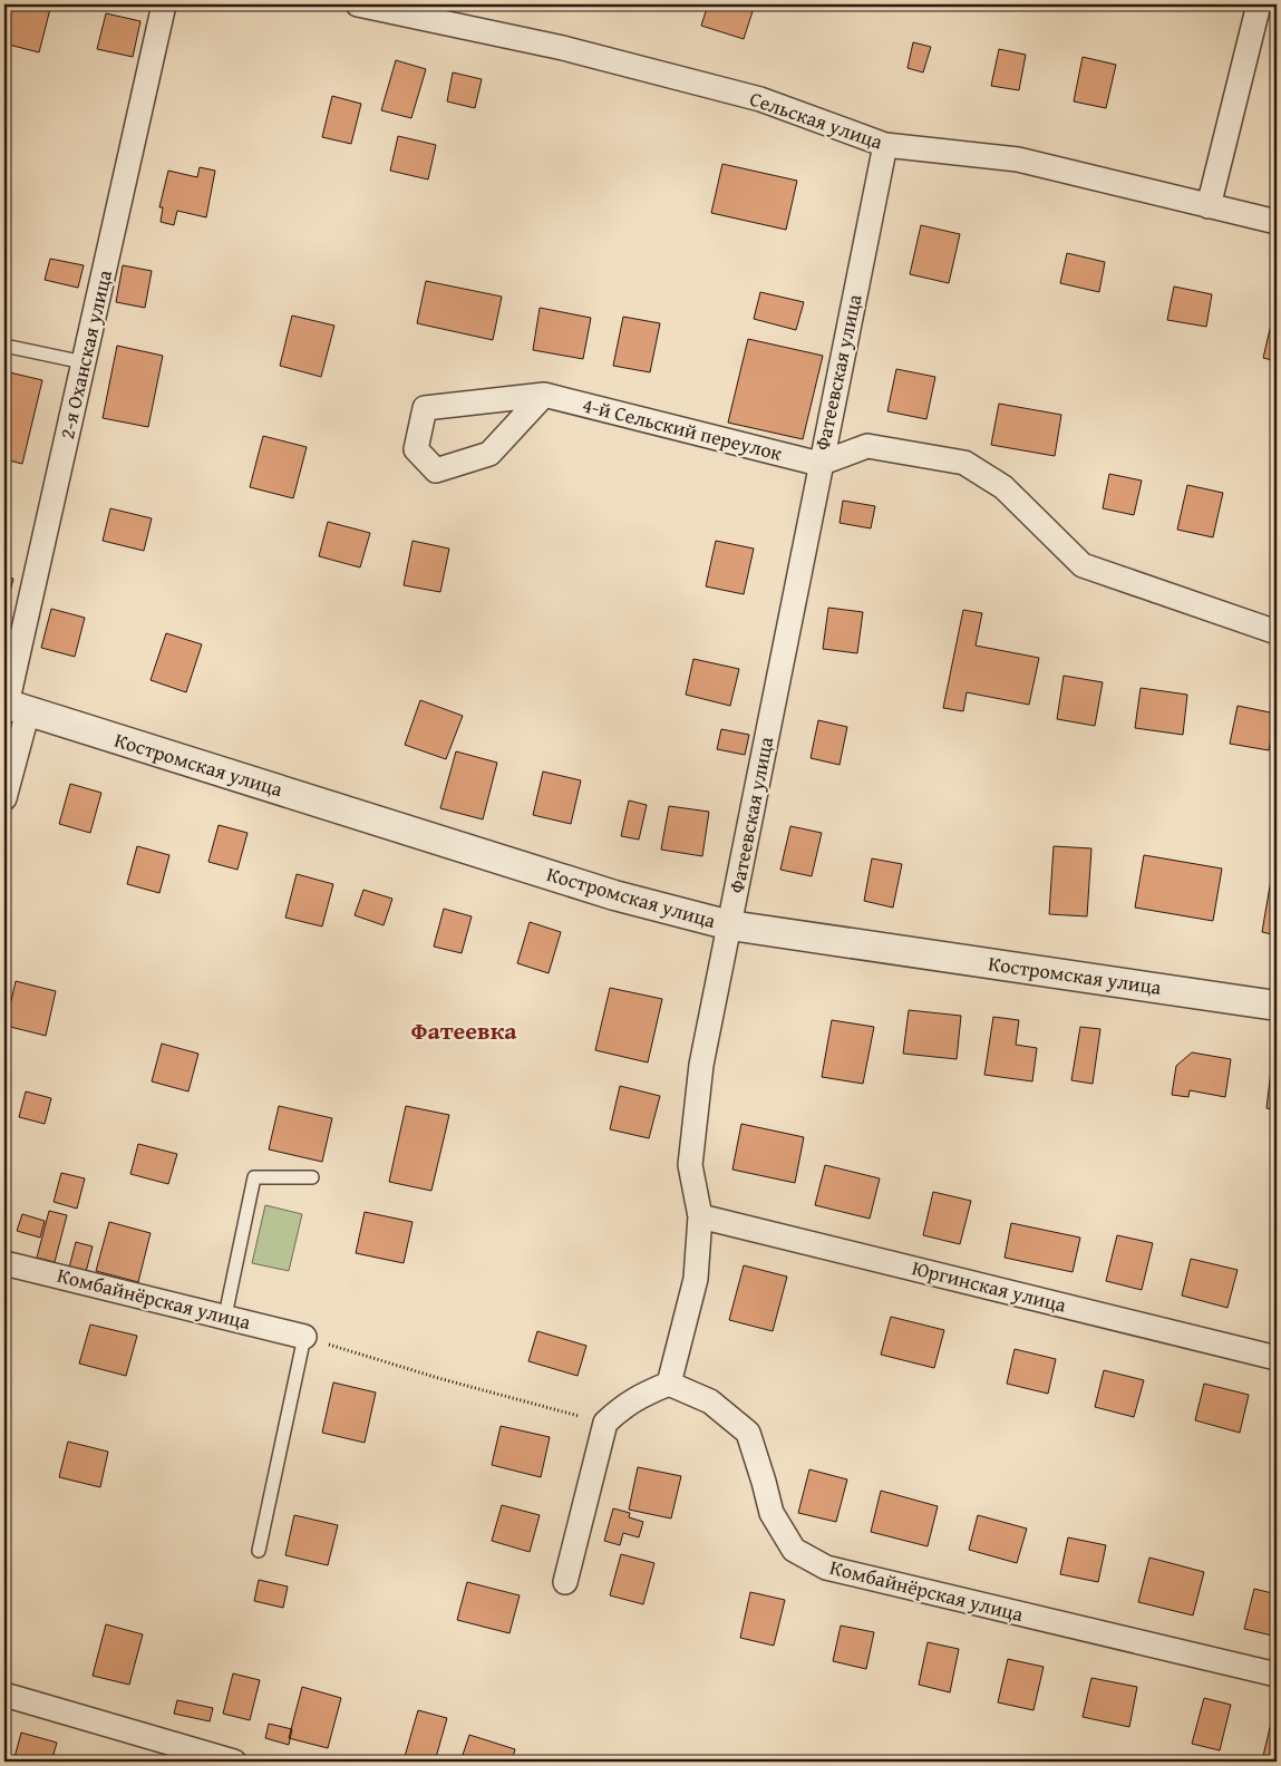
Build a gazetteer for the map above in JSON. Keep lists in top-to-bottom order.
{
  "streets": {
    "street": [
      "Сельская улица",
      "2-я Оханская улица",
      "Фатеевская улица",
      "4-й Сельский переулок",
      "Костромская улица",
      "Юргинская улица",
      "Комбайнёрская улица"
    ]
  },
  "crossings": [
    ["Сельская улица", "Фатеевская улица"],
    ["2-я Оханская улица", "Костромская улица"],
    ["Фатеевская улица", "4-й Сельский переулок"],
    ["Фатеевская улица", "Костромская улица"],
    ["Фатеевская улица", "Юргинская улица"],
    ["Фатеевская улица", "Комбайнёрская улица"]
  ],
  "districts": ["Фатеевка"]
}
